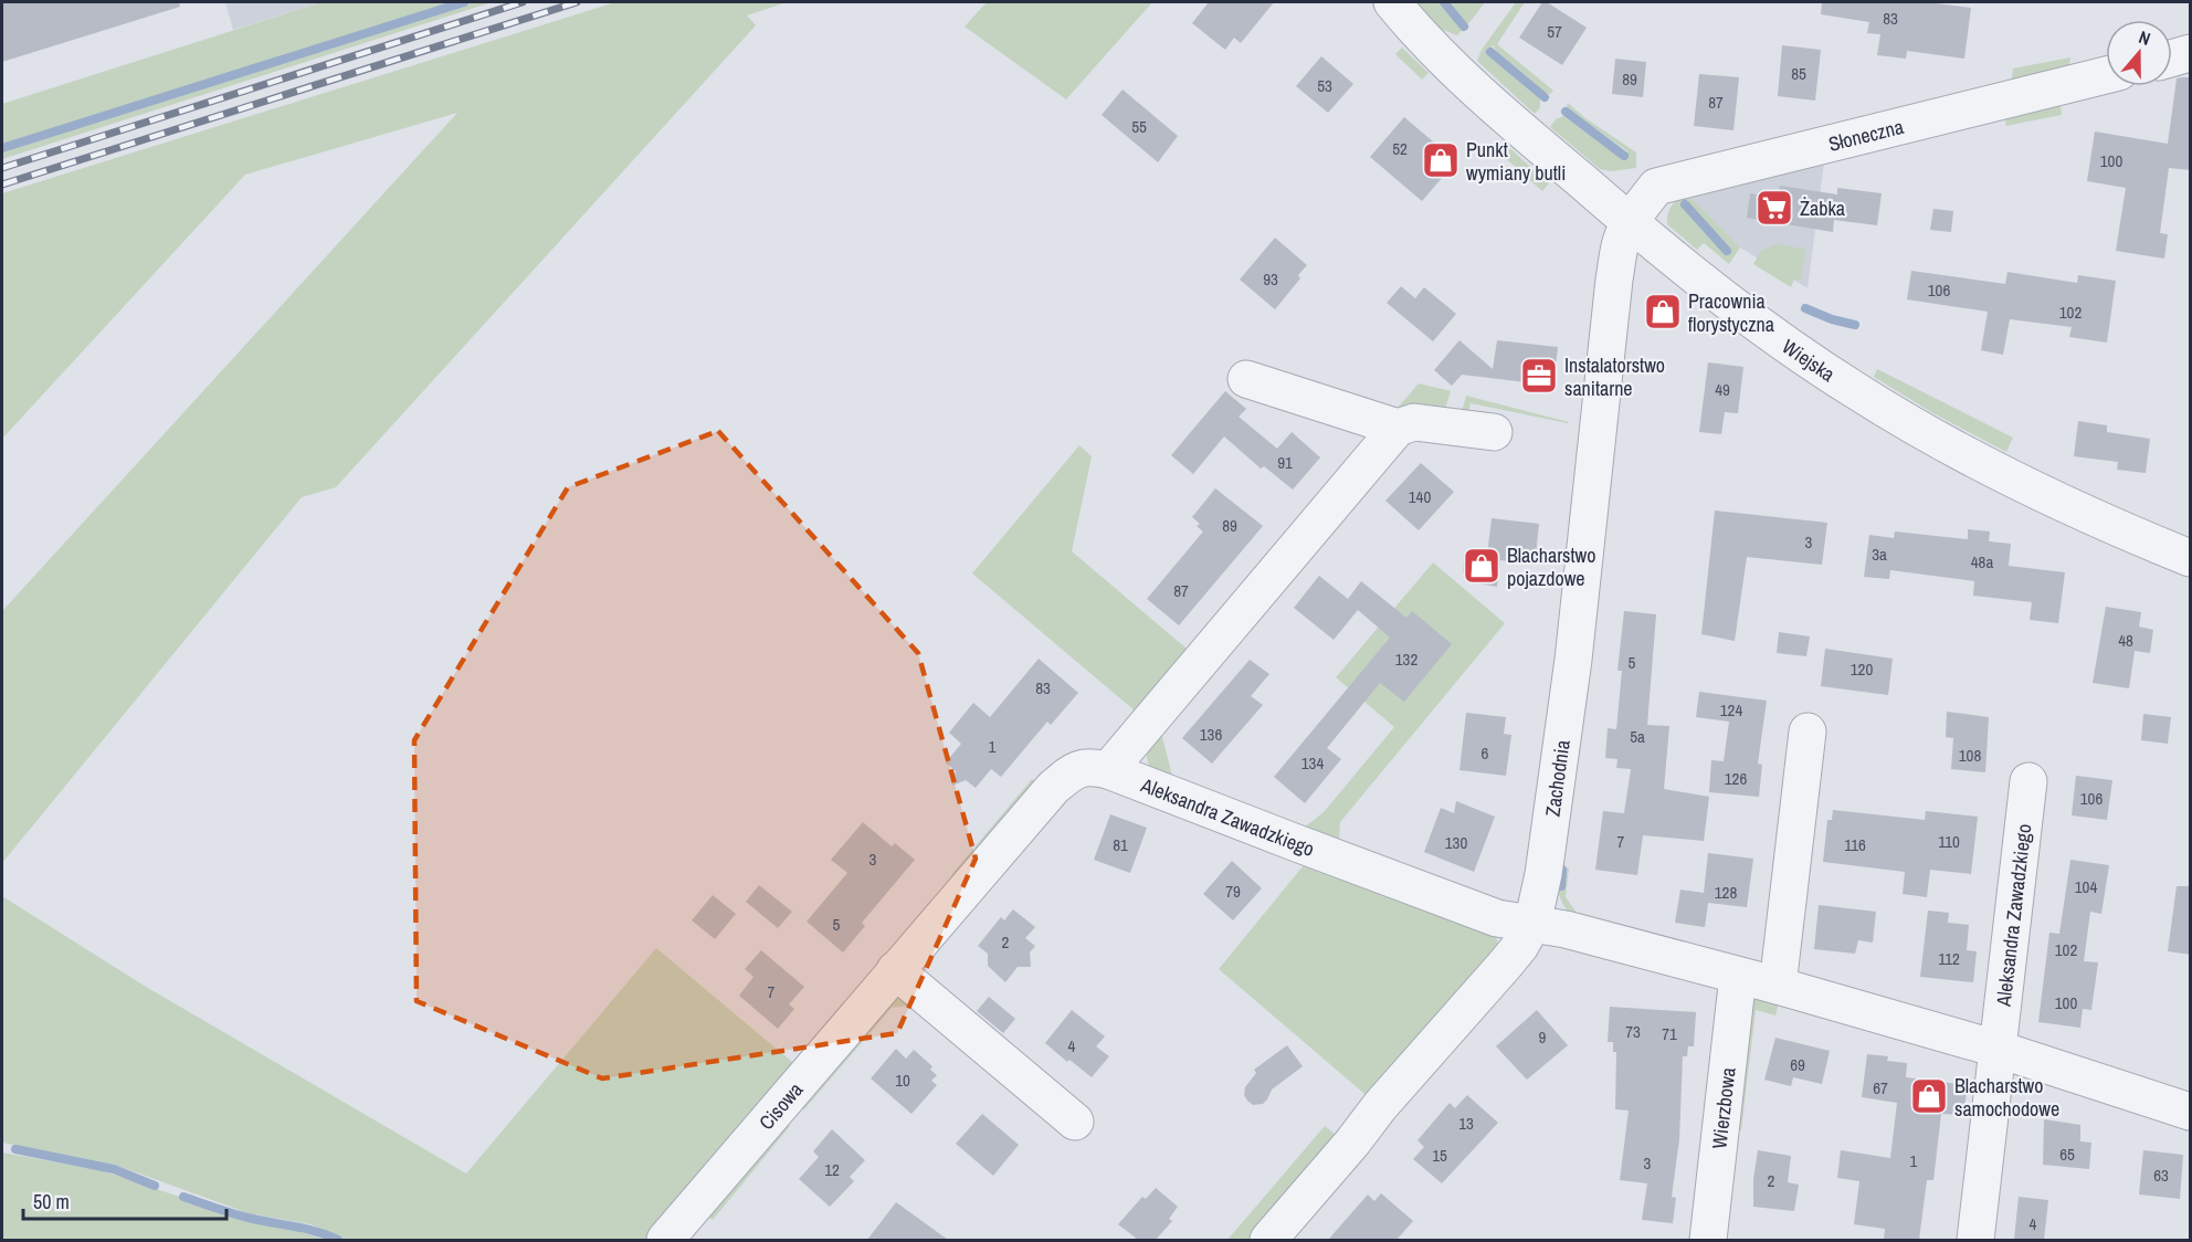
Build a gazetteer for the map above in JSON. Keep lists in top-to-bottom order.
{
  "streets": {
    "street": [
      "Słoneczna",
      "Wiejska",
      "Zachodnia",
      "Aleksandra Zawadzkiego",
      "Cisowa",
      "Wierzbowa"
    ]
  },
  "crossings": [
    ["Słoneczna", "Wiejska"],
    ["Słoneczna", "Zachodnia"],
    ["Wiejska", "Zachodnia"],
    ["Zachodnia", "Aleksandra Zawadzkiego"],
    ["Aleksandra Zawadzkiego", "Cisowa"],
    ["Aleksandra Zawadzkiego", "Wierzbowa"]
  ],
  "places": {
    "shop": [
      "Punkt wymiany butli",
      "Pracownia florystyczna",
      "Blacharstwo pojazdowe",
      "Blacharstwo samochodowe"
    ],
    "supermarket": ["Żabka"],
    "office": ["Instalatorstwo sanitarne"]
  },
  "house_numbers": [
    "83",
    "57",
    "85",
    "89",
    "53",
    "87",
    "55",
    "52",
    "100",
    "93",
    "106",
    "102",
    "49",
    "91",
    "140",
    "89",
    "3",
    "3a",
    "48a",
    "87",
    "48",
    "132",
    "5",
    "120",
    "83",
    "124",
    "136",
    "5a",
    "1",
    "6",
    "108",
    "134",
    "126",
    "106",
    "7",
    "110",
    "130",
    "81",
    "116",
    "3",
    "104",
    "79",
    "128",
    "5",
    "2",
    "102",
    "112",
    "7",
    "100",
    "73",
    "71",
    "9",
    "4",
    "69",
    "10",
    "67",
    "13",
    "65",
    "15",
    "1",
    "3",
    "12",
    "63",
    "2",
    "4"
  ],
  "scale_bar": "50 m",
  "north": "top"
}
